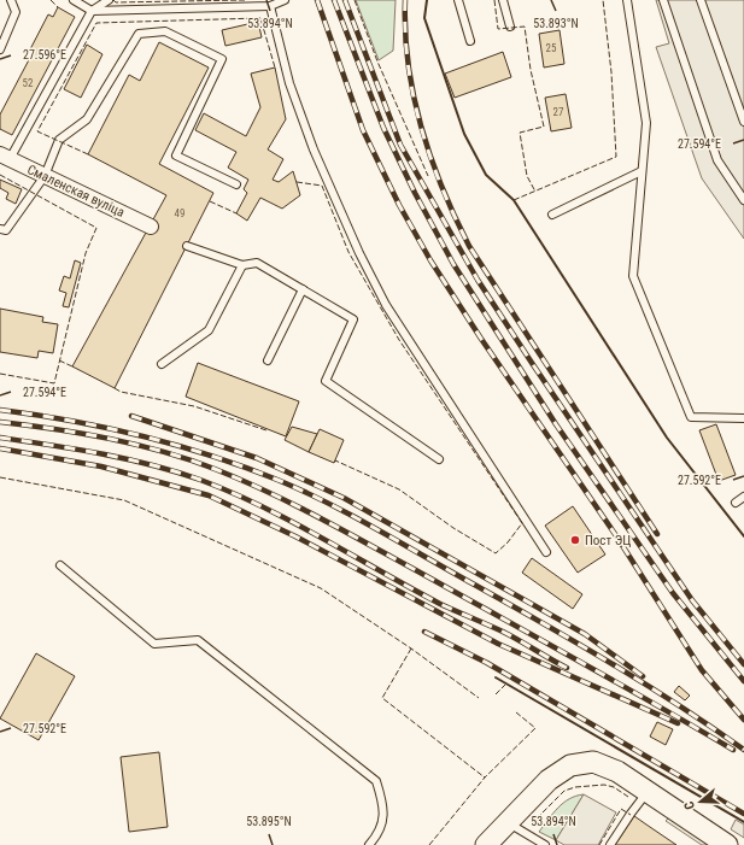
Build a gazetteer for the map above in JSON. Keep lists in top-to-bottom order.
{
  "streets": {
    "street": ["Смаленская вуліца"]
  },
  "places": ["Пост ЭЦ"],
  "house_numbers": [
    "25",
    "52",
    "27",
    "49"
  ],
  "north": "left",
  "coordinates": [
    "53.894°N",
    "53.893°N",
    "27.596°E",
    "27.594°E",
    "27.592°E",
    "53.895°N"
  ]
}
